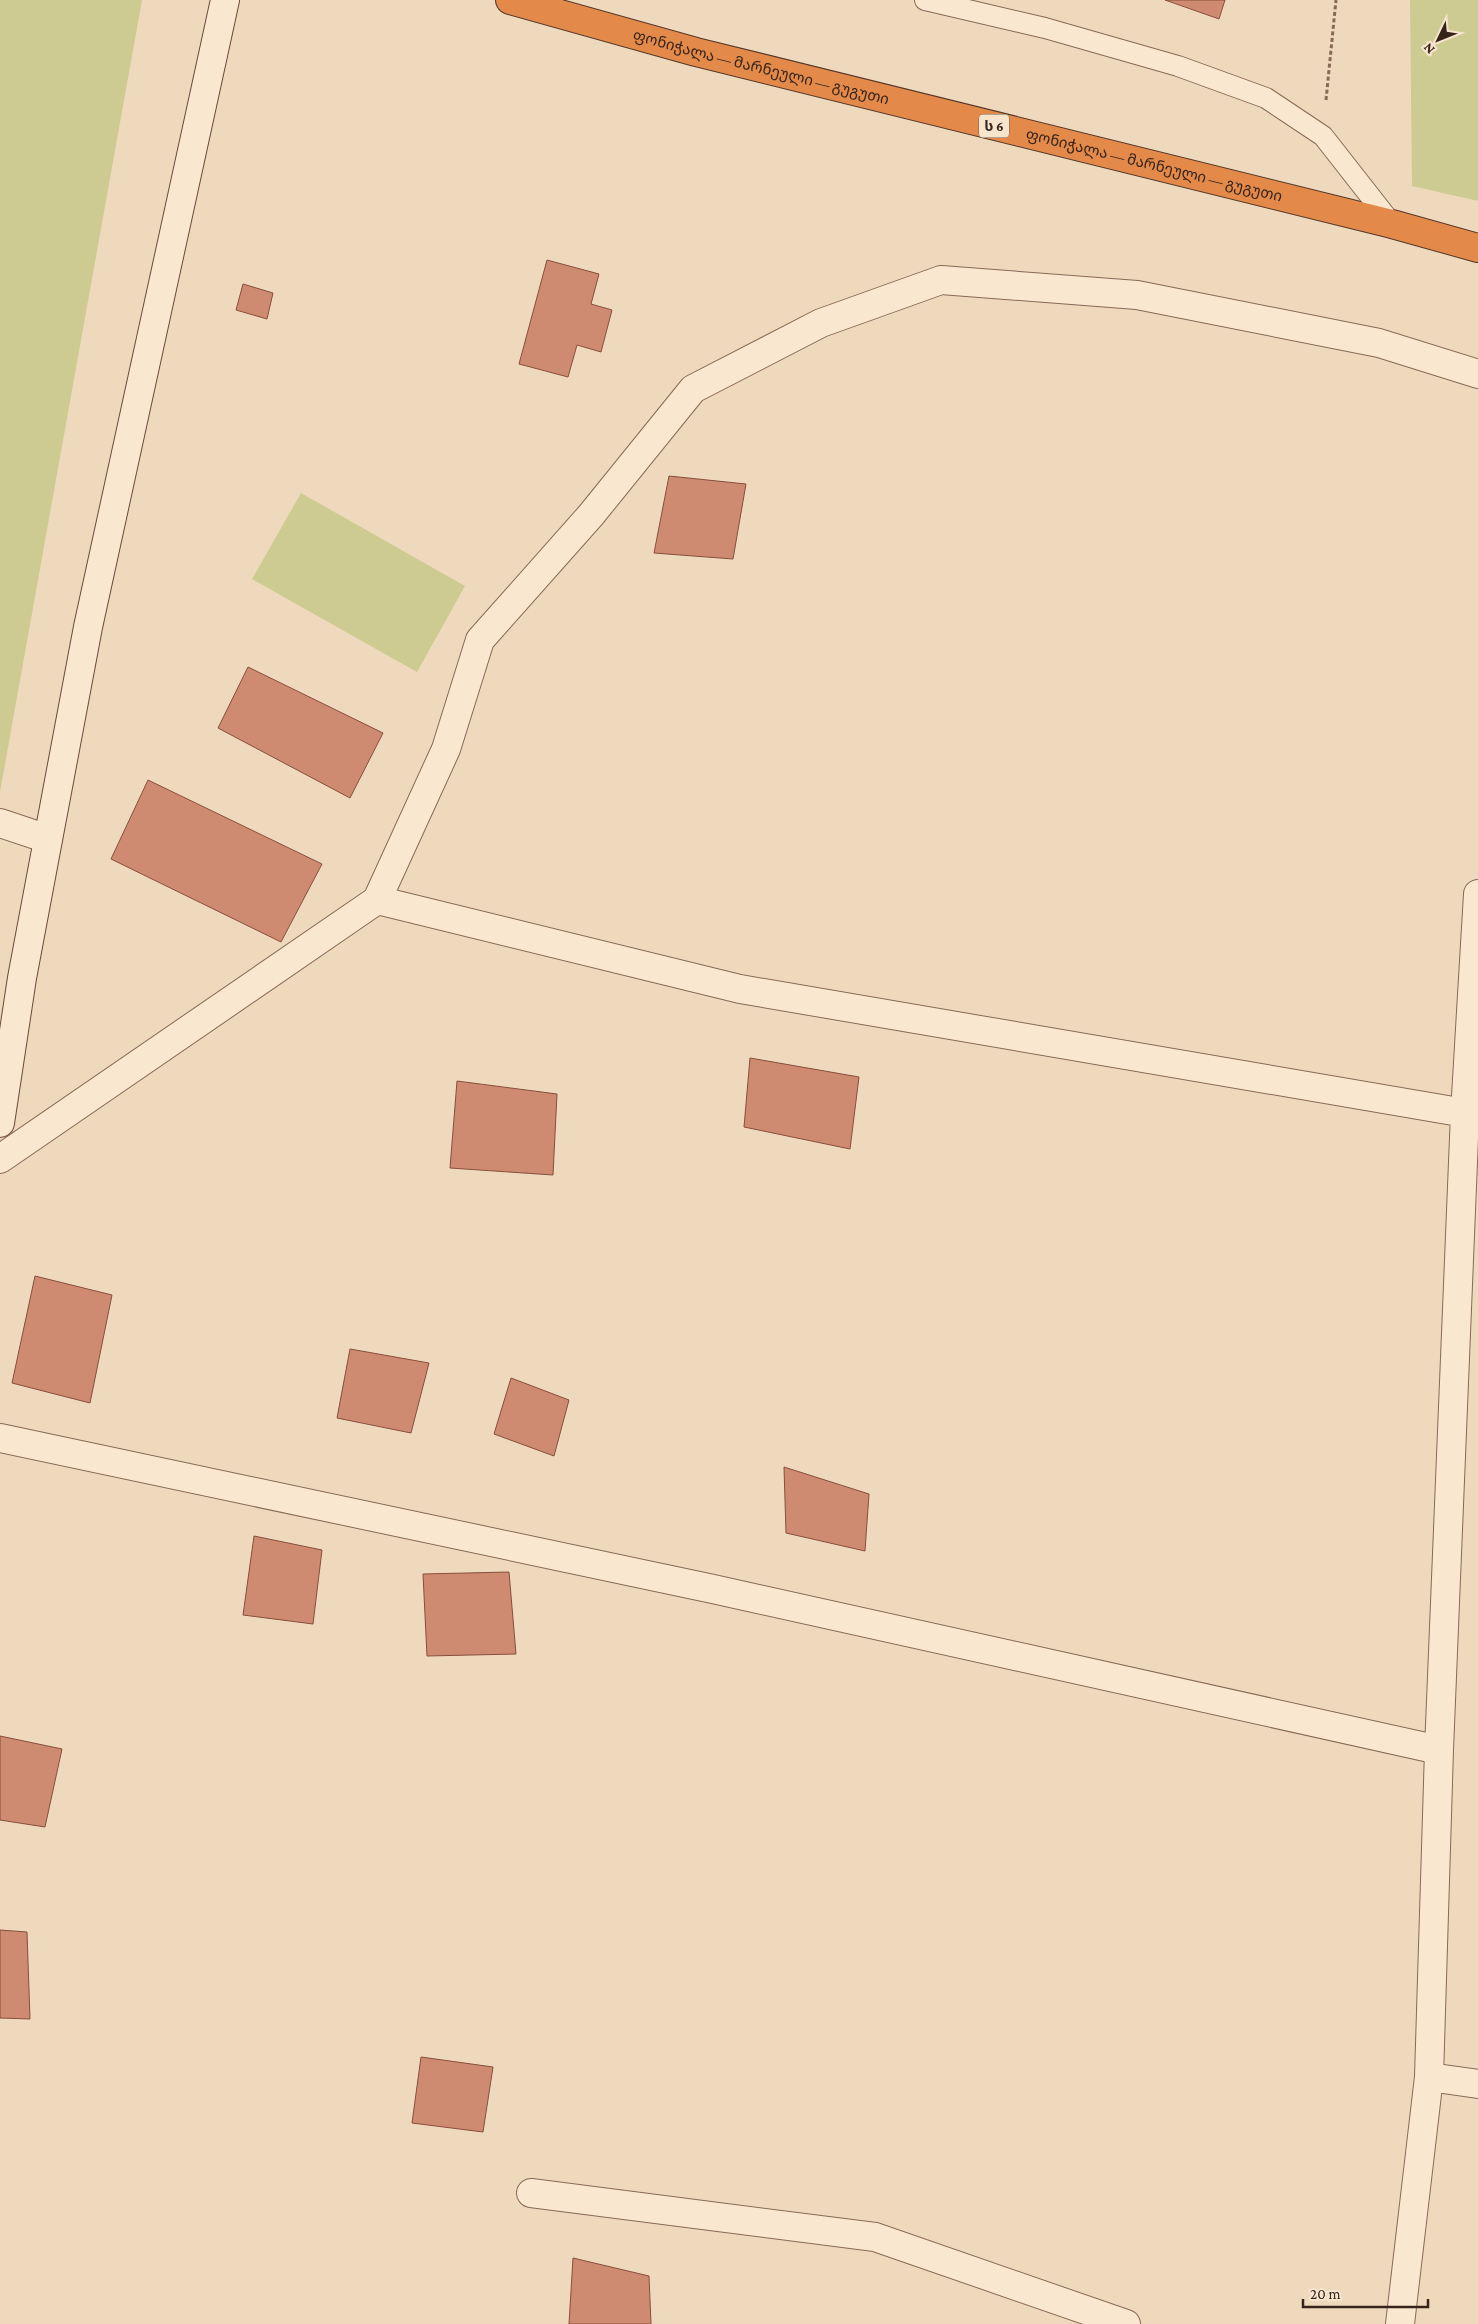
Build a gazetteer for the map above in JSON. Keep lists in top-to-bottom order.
{
  "streets": {
    "highway": ["ფონიჭალა — მარნეული — გუგუთი", "ს 6"]
  },
  "scale_bar": "20 m",
  "north": "bottom left"
}
